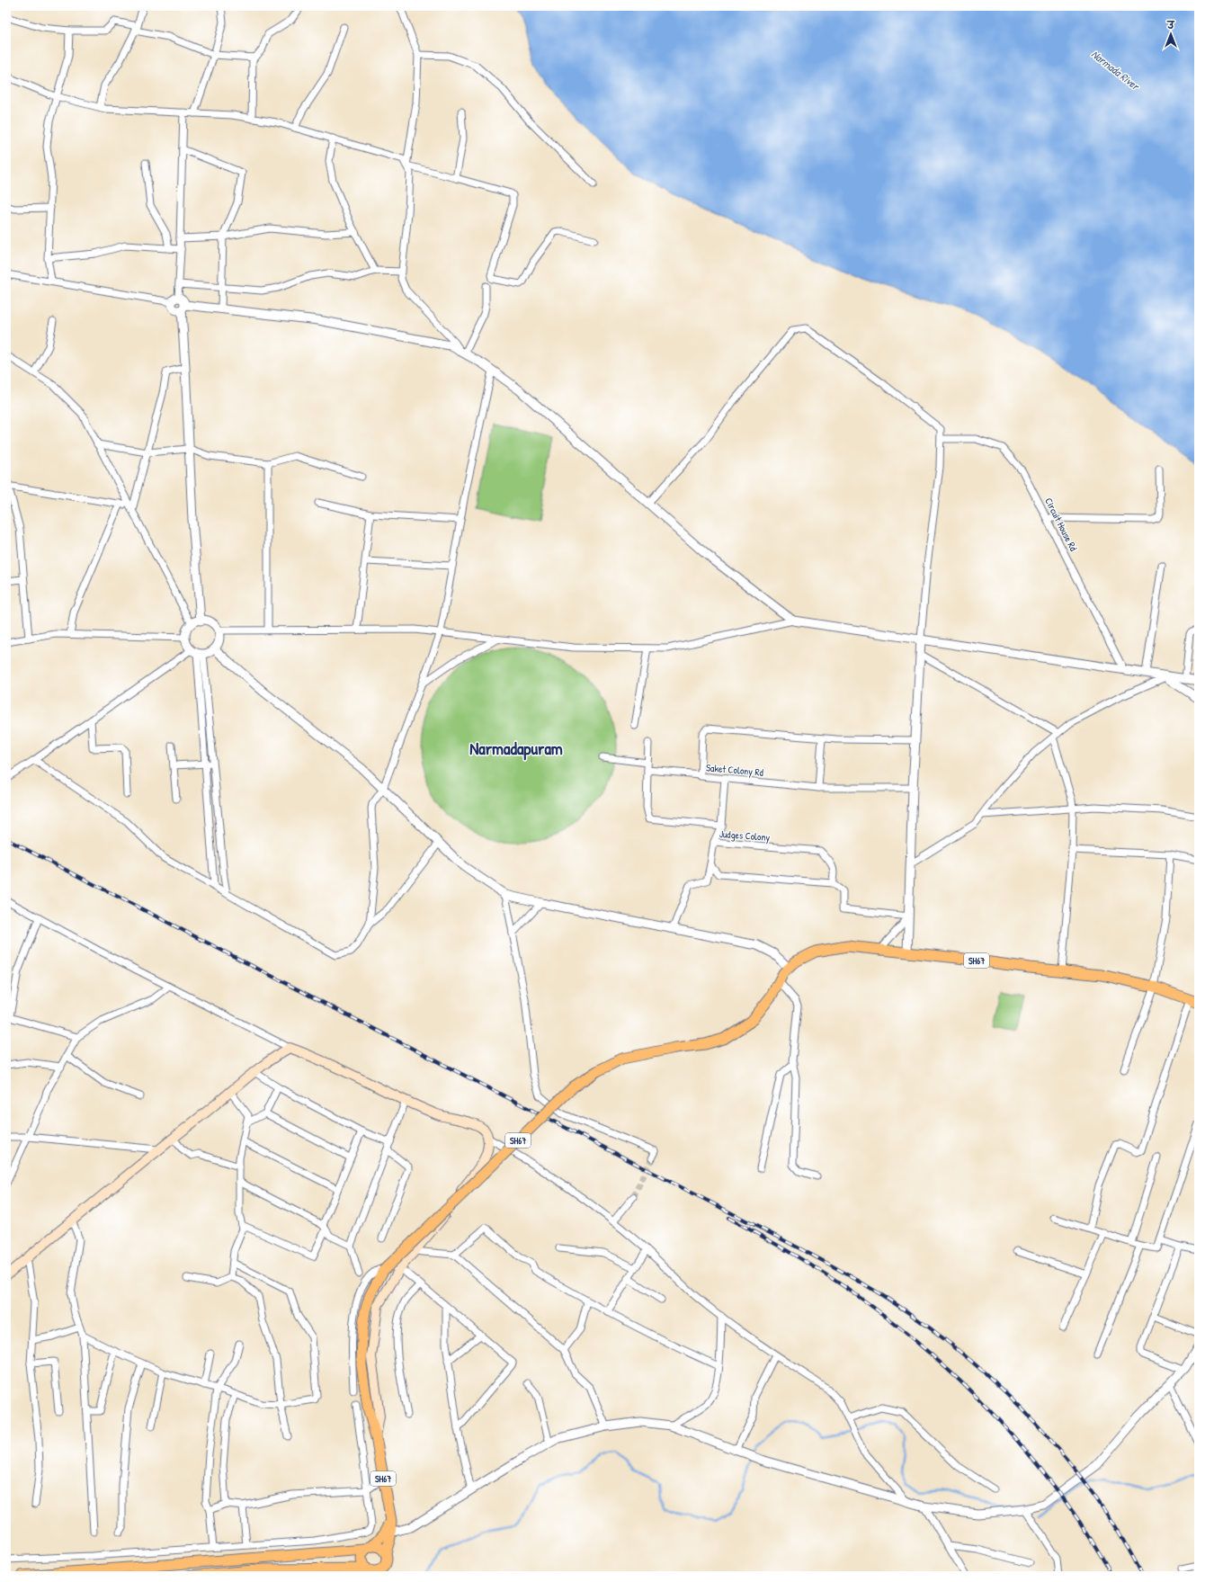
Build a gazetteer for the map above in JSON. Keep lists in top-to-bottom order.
{
  "streets": {
    "main road": ["SH67"],
    "street": ["Circuit House Rd", "Saket Colony Rd", "Judges Colony"]
  },
  "districts": ["Narmadapuram"],
  "water": ["Narmada River"],
  "north": "top"
}
